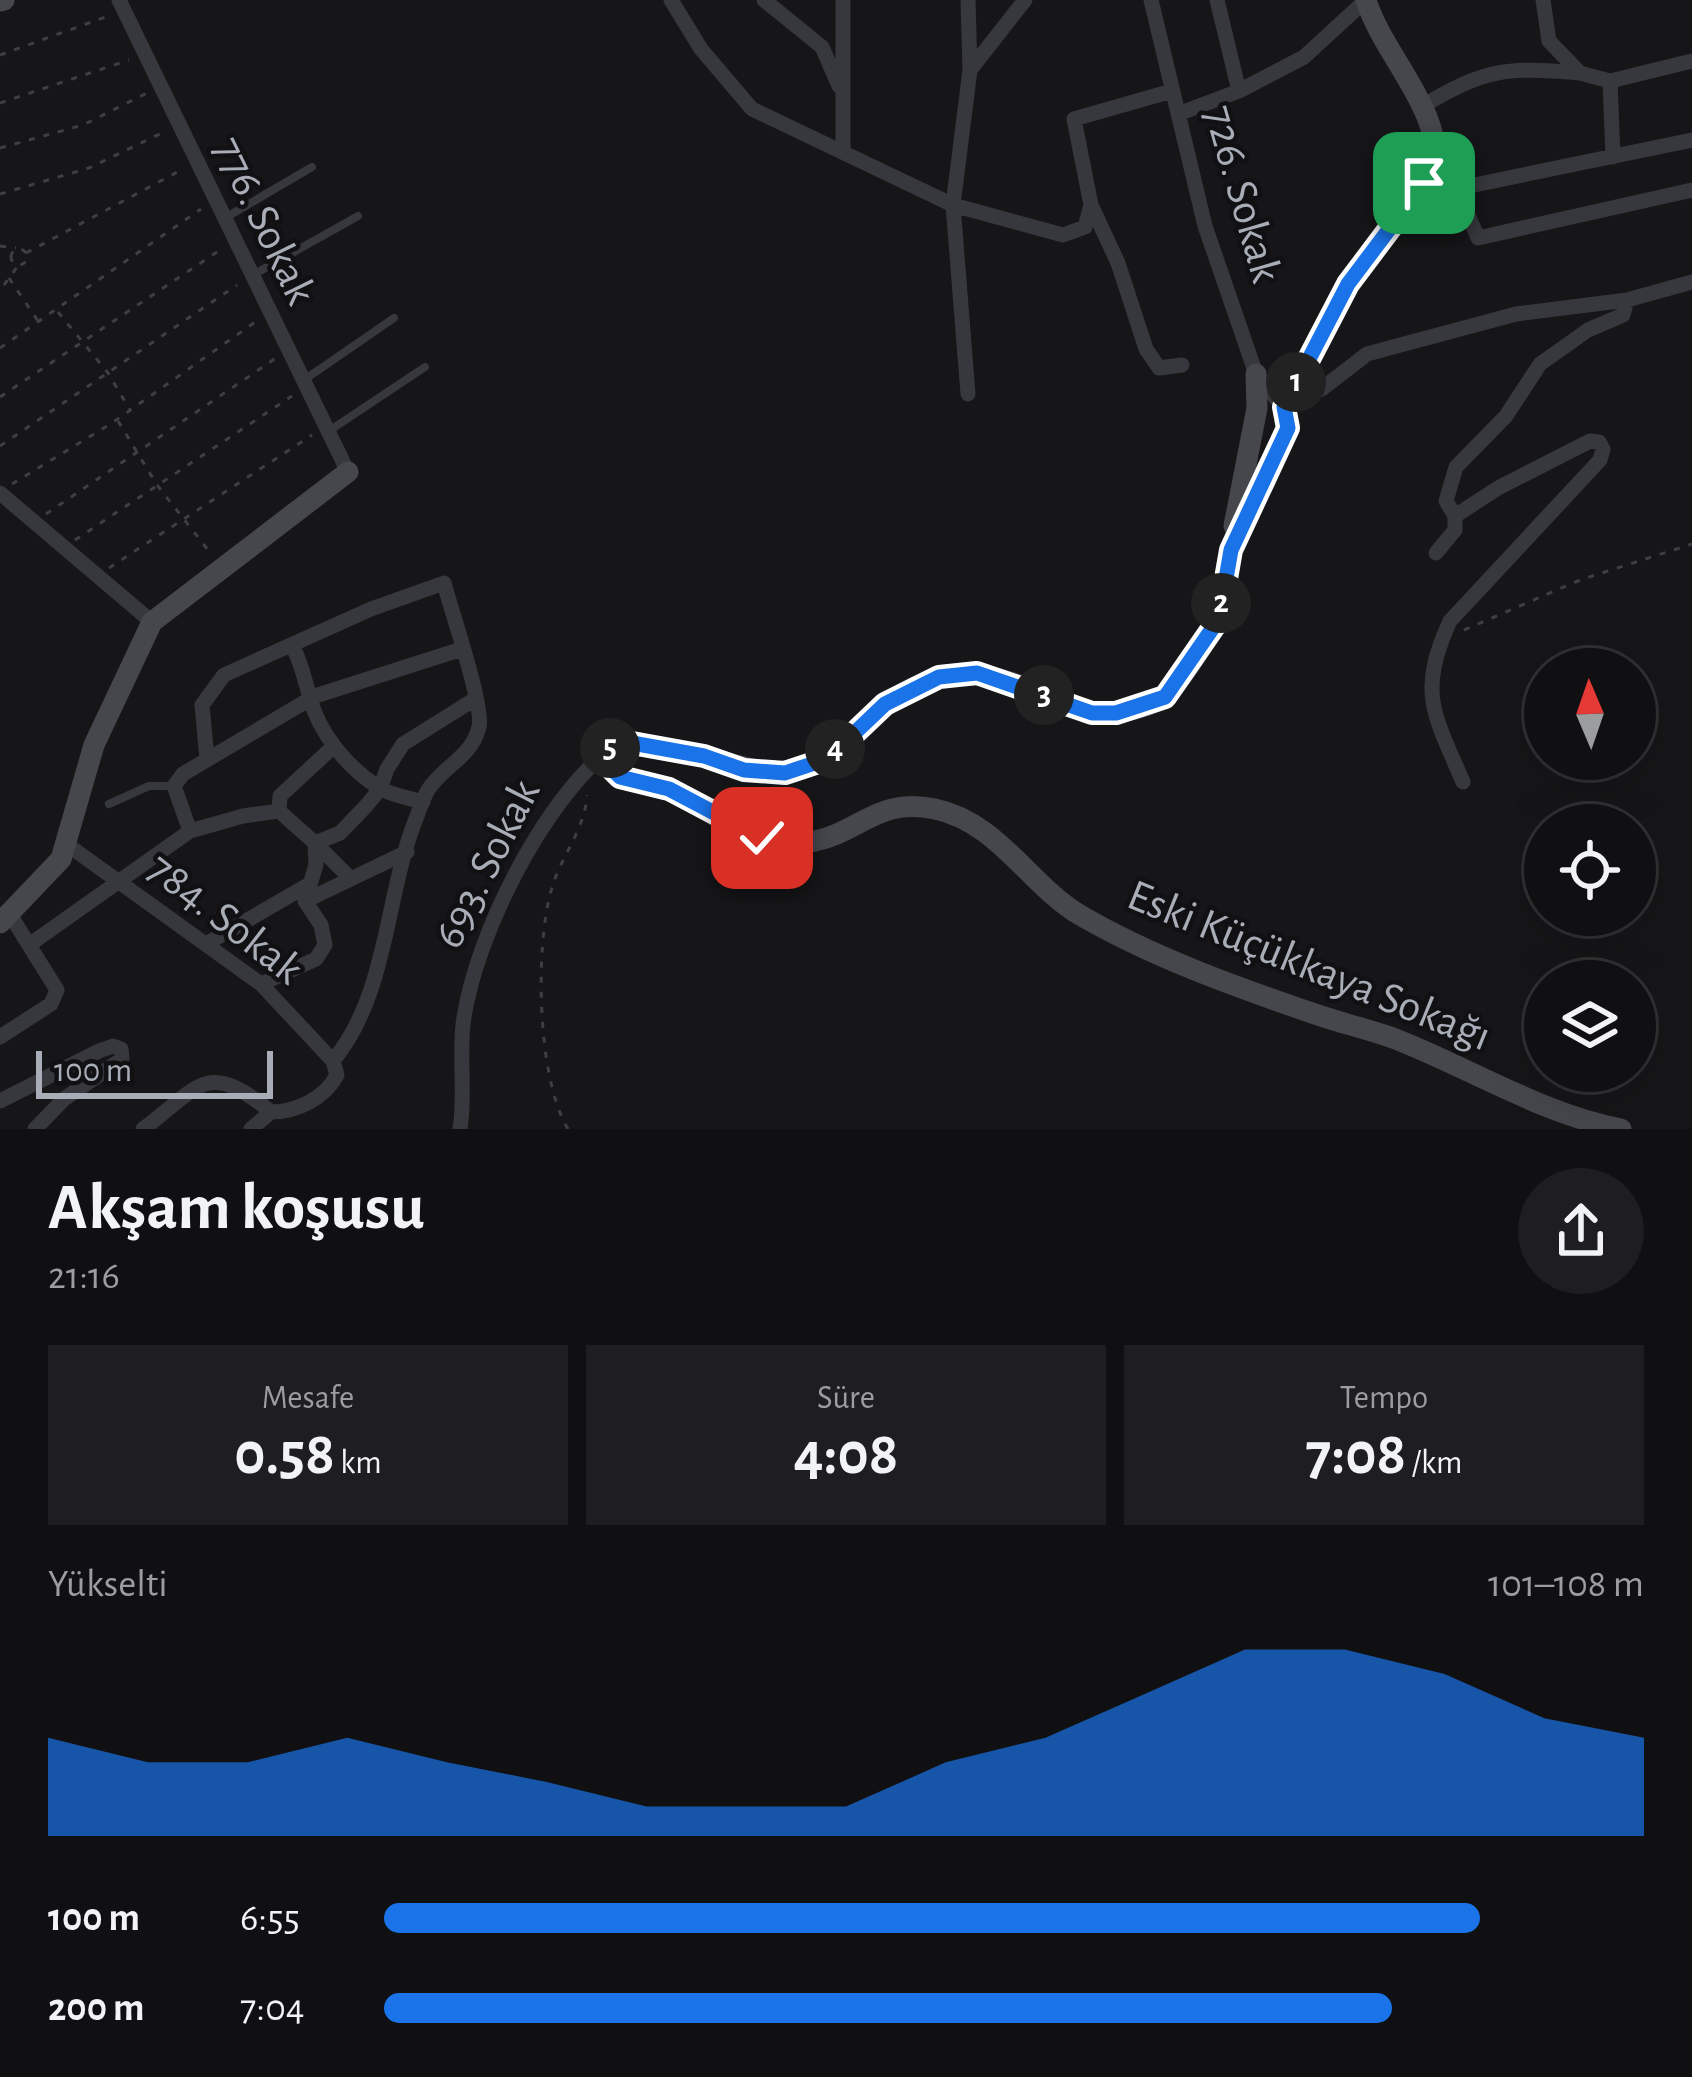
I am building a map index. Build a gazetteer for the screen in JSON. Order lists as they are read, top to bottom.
{
  "streets": {
    "street": [
      "726. Sokak",
      "776. Sokak",
      "693. Sokak",
      "784. Sokak",
      "Eski Küçükkaya Sokağı"
    ]
  },
  "crossings": [
    ["693. Sokak", "Eski Küçükkaya Sokağı"]
  ],
  "scale_bar": "100 m",
  "north": "top",
  "page": {
    "pins": [
      "1",
      "2",
      "3",
      "5",
      "4"
    ],
    "scale": "100 m",
    "heading": ["Akşam koşusu", "21:16"],
    "stats": [
      ["Mesafe", "0.58 km"],
      ["Süre", "4:08"],
      ["Tempo", "7:08 /km"]
    ],
    "chart": ["Yükselti", "101–108 m"],
    "list": [
      {
        "name": "100 m",
        "note": "6:55"
      },
      {
        "name": "200 m",
        "note": "7:04"
      }
    ]
  }
}
